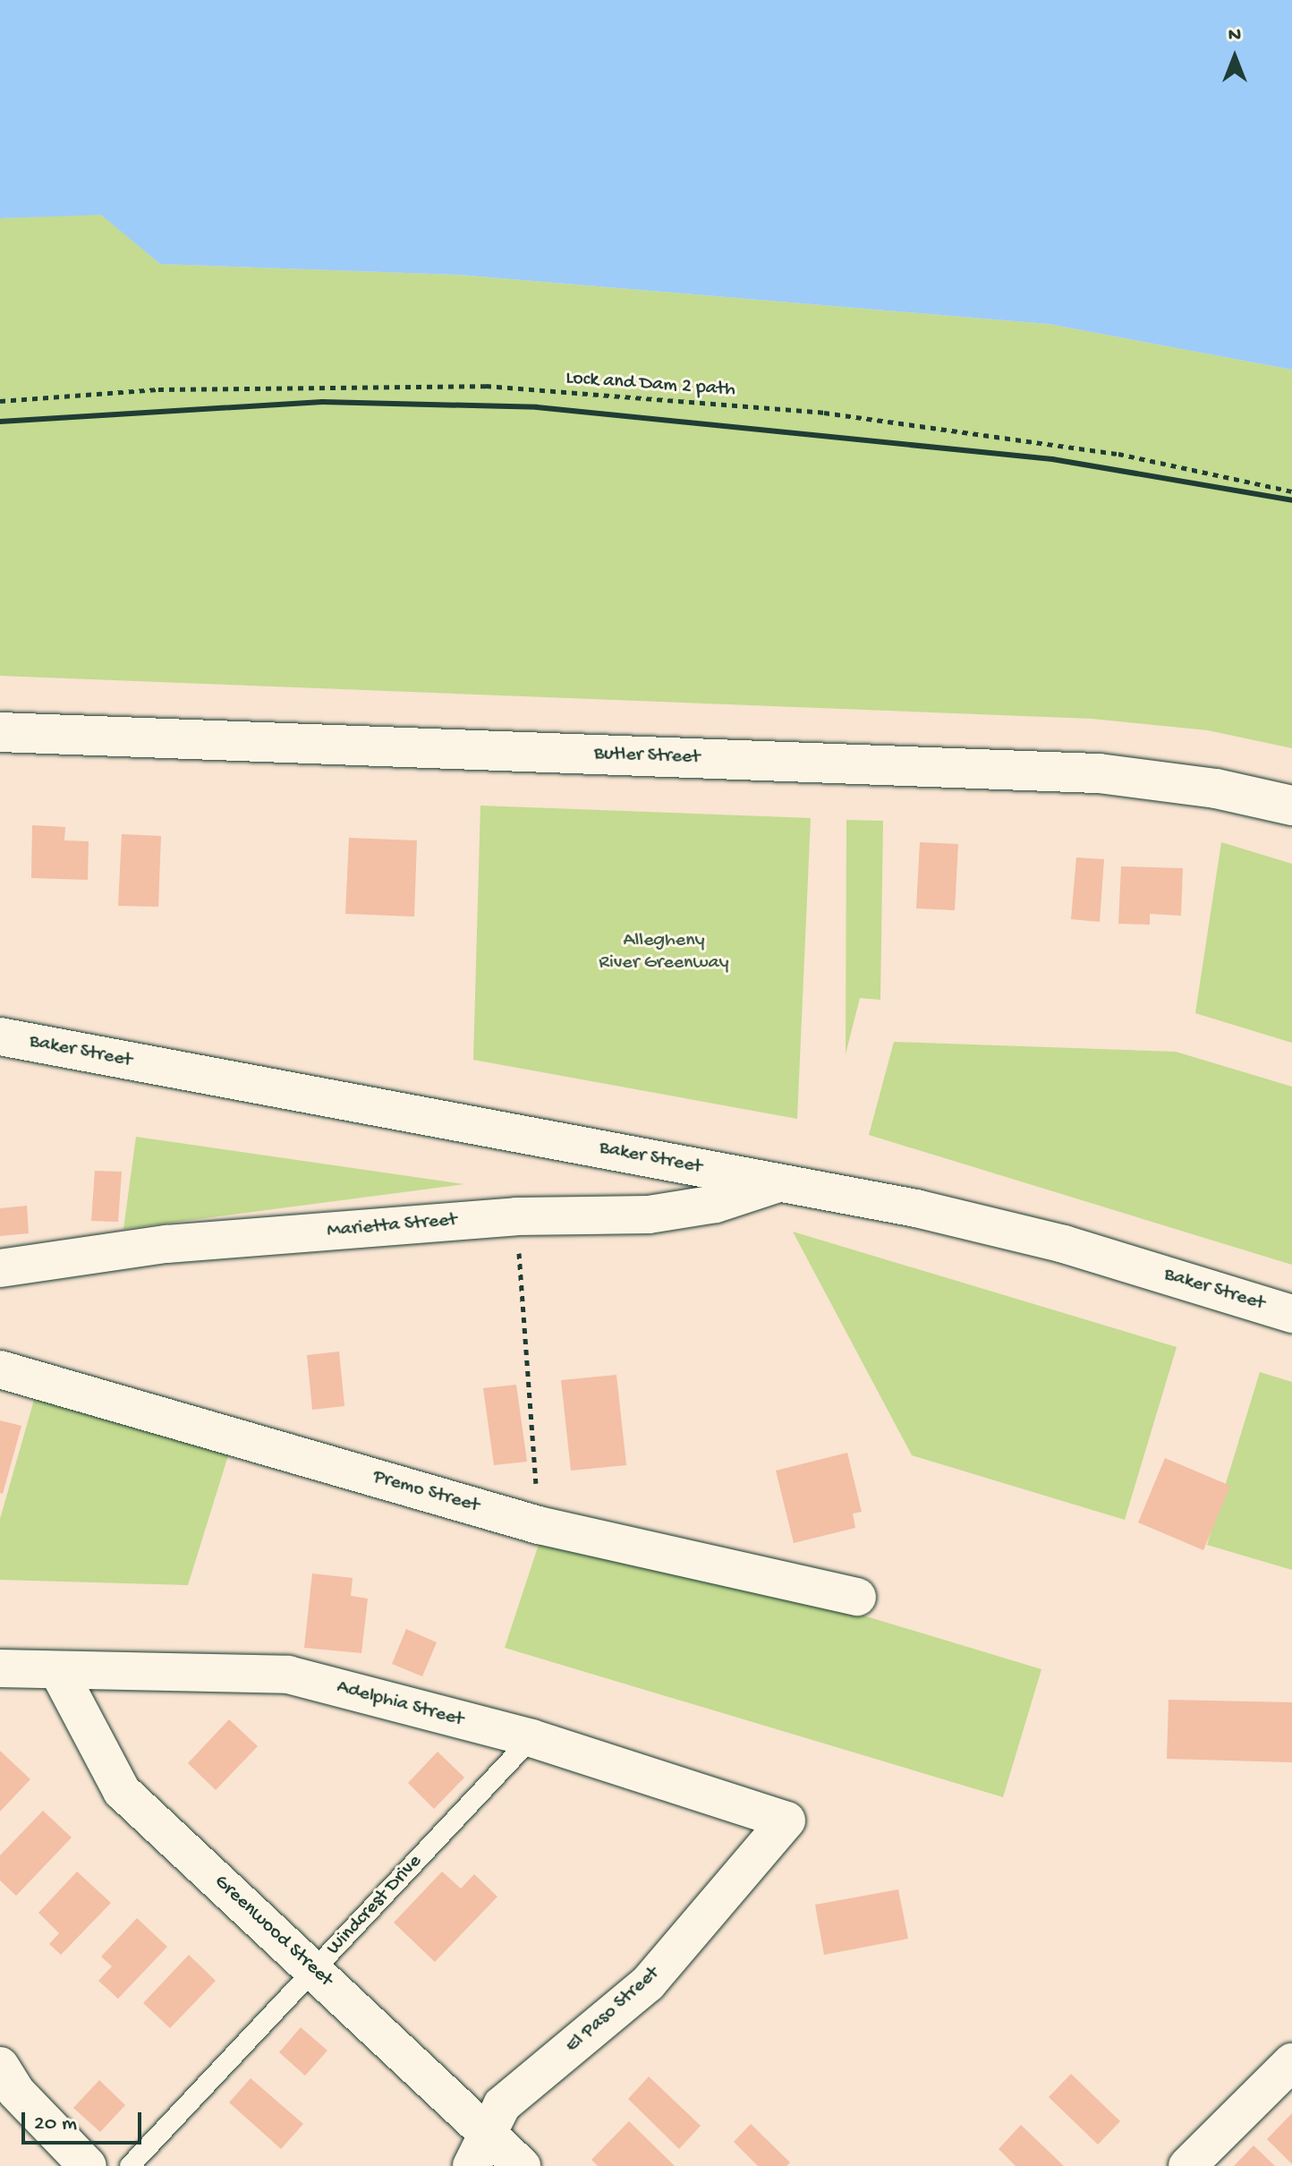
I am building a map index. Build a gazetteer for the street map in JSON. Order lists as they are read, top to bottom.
{
  "streets": {
    "highway": ["Butler Street"],
    "street": [
      "Baker Street",
      "Marietta Street",
      "Premo Street",
      "Adelphia Street",
      "Greenwood Street",
      "El Paso Street"
    ],
    "lane": ["Windcrest Drive"],
    "path": ["Lock and Dam 2 path"]
  },
  "crossings": [
    ["Baker Street", "Marietta Street"],
    ["Adelphia Street", "Windcrest Drive"],
    ["Adelphia Street", "Greenwood Street"],
    ["Adelphia Street", "El Paso Street"],
    ["Windcrest Drive", "Greenwood Street"],
    ["Greenwood Street", "El Paso Street"]
  ],
  "parks": ["Allegheny River Greenway"],
  "scale_bar": "20 m",
  "north": "top"
}
